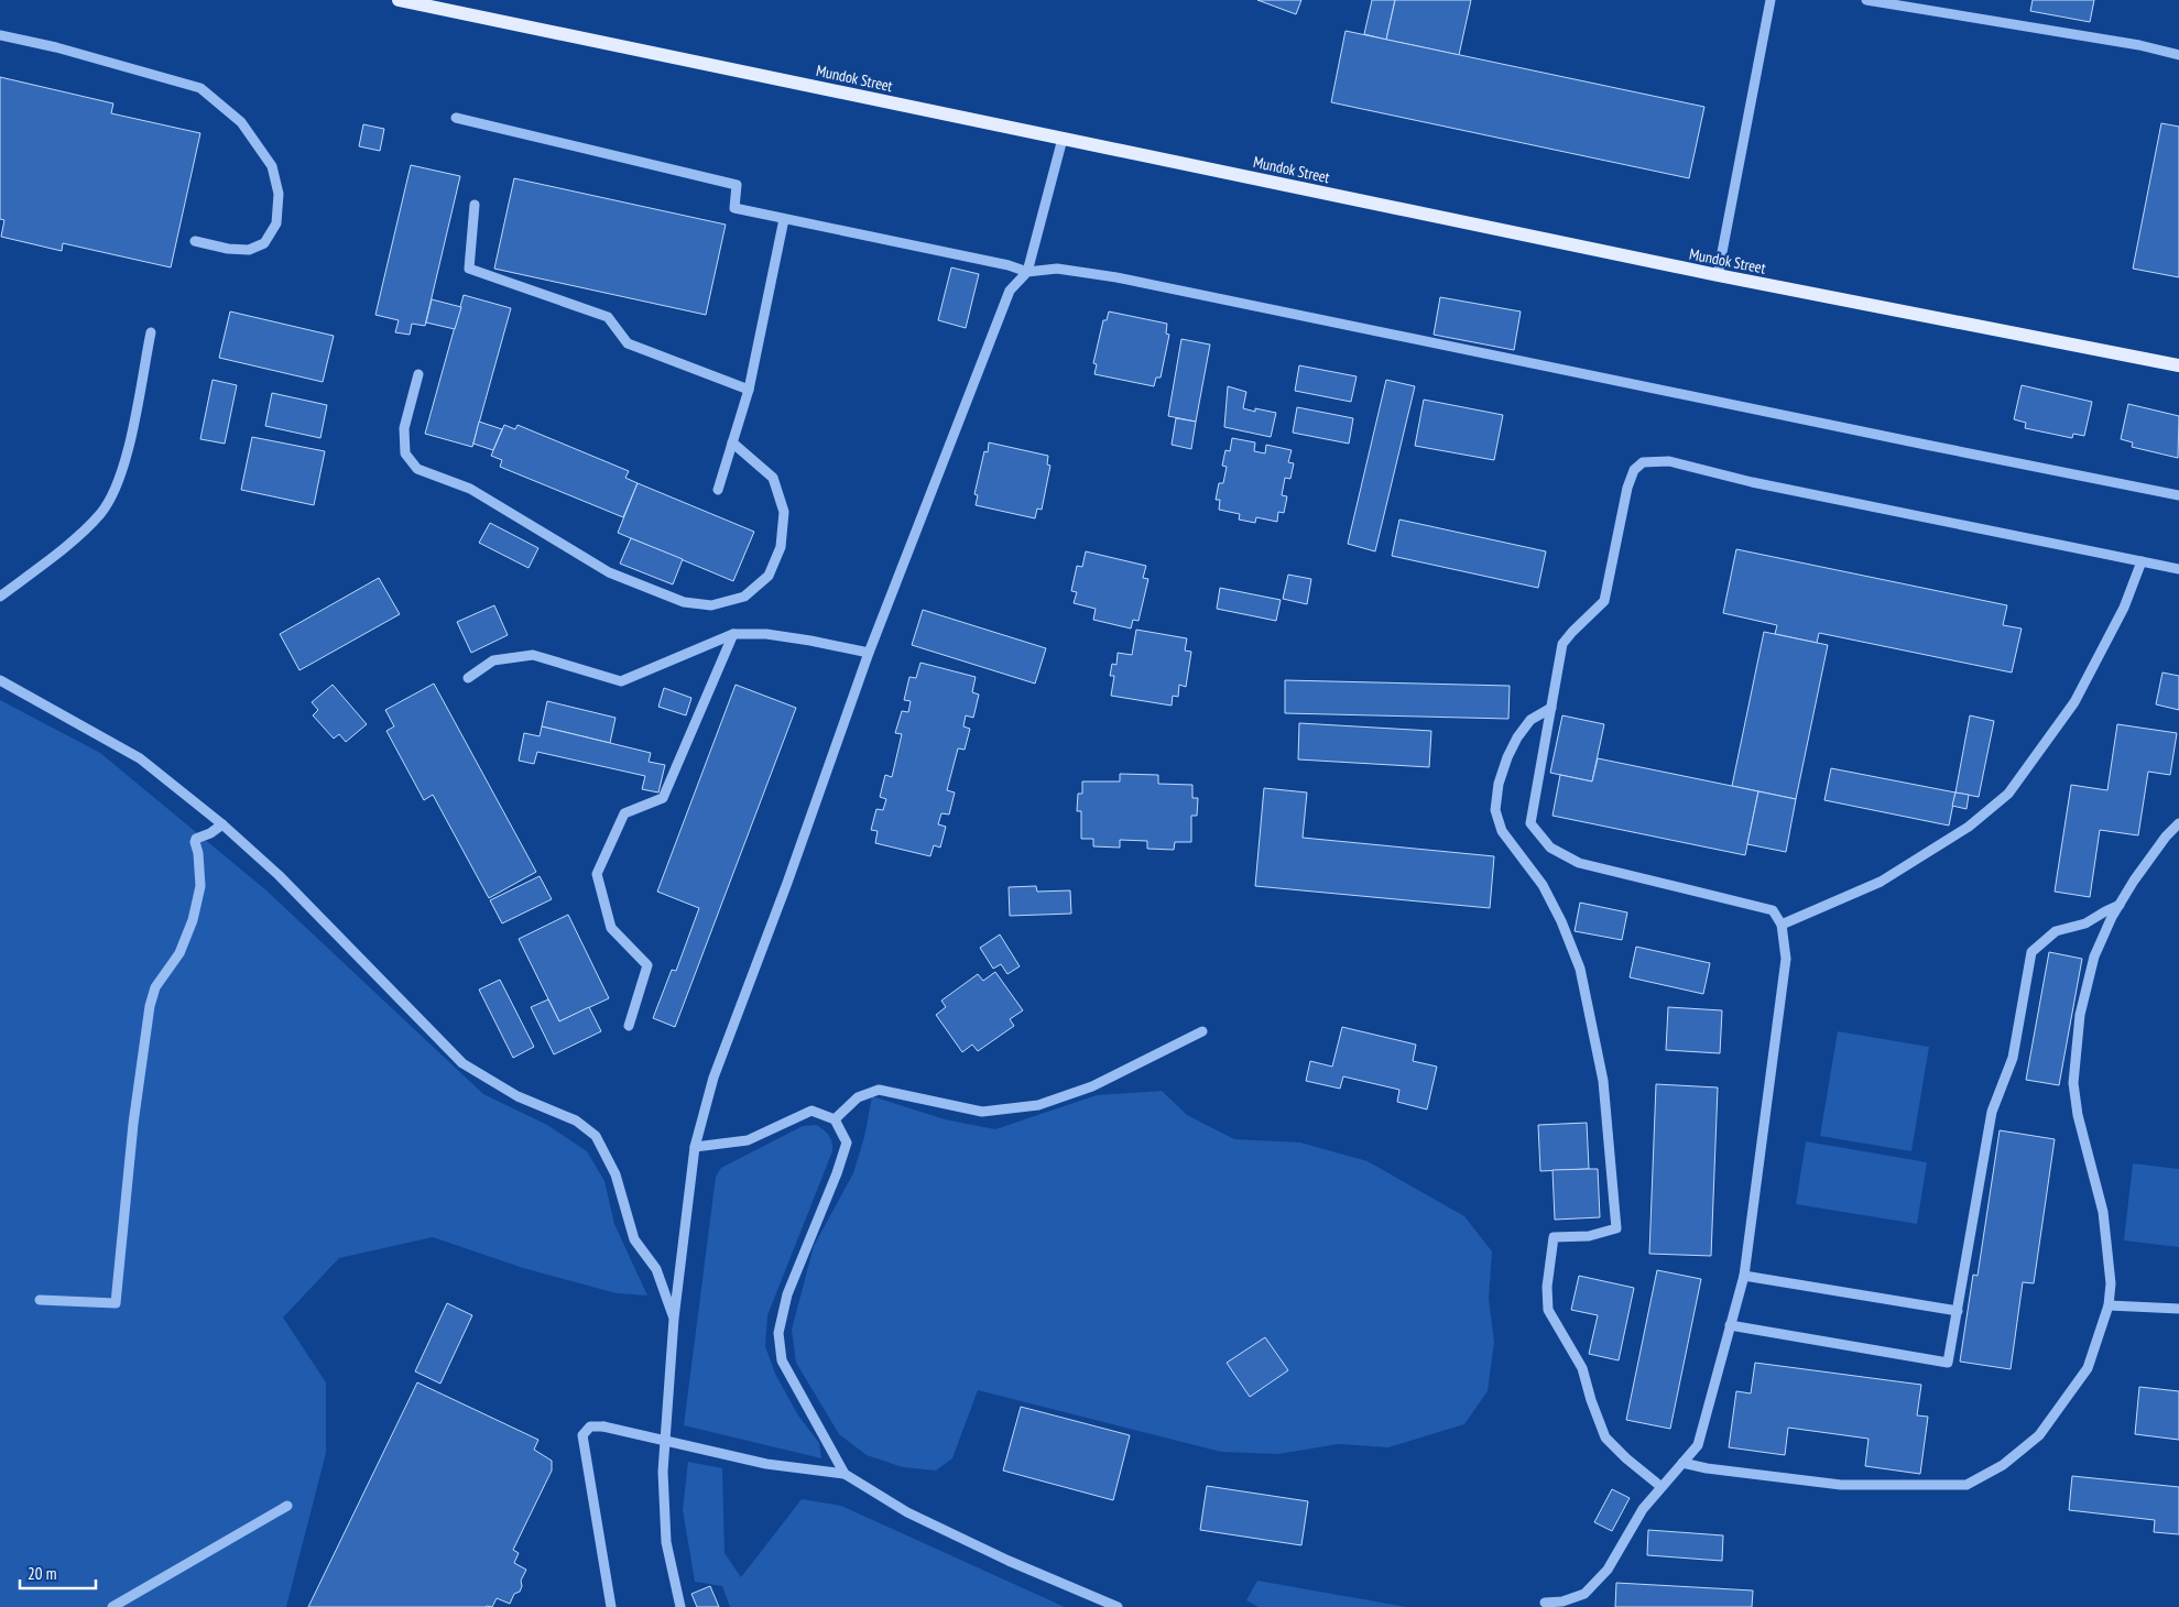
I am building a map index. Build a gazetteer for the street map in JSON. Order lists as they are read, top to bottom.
{
  "streets": {
    "main road": ["Mundok Street"]
  },
  "scale_bar": "20 m"
}
